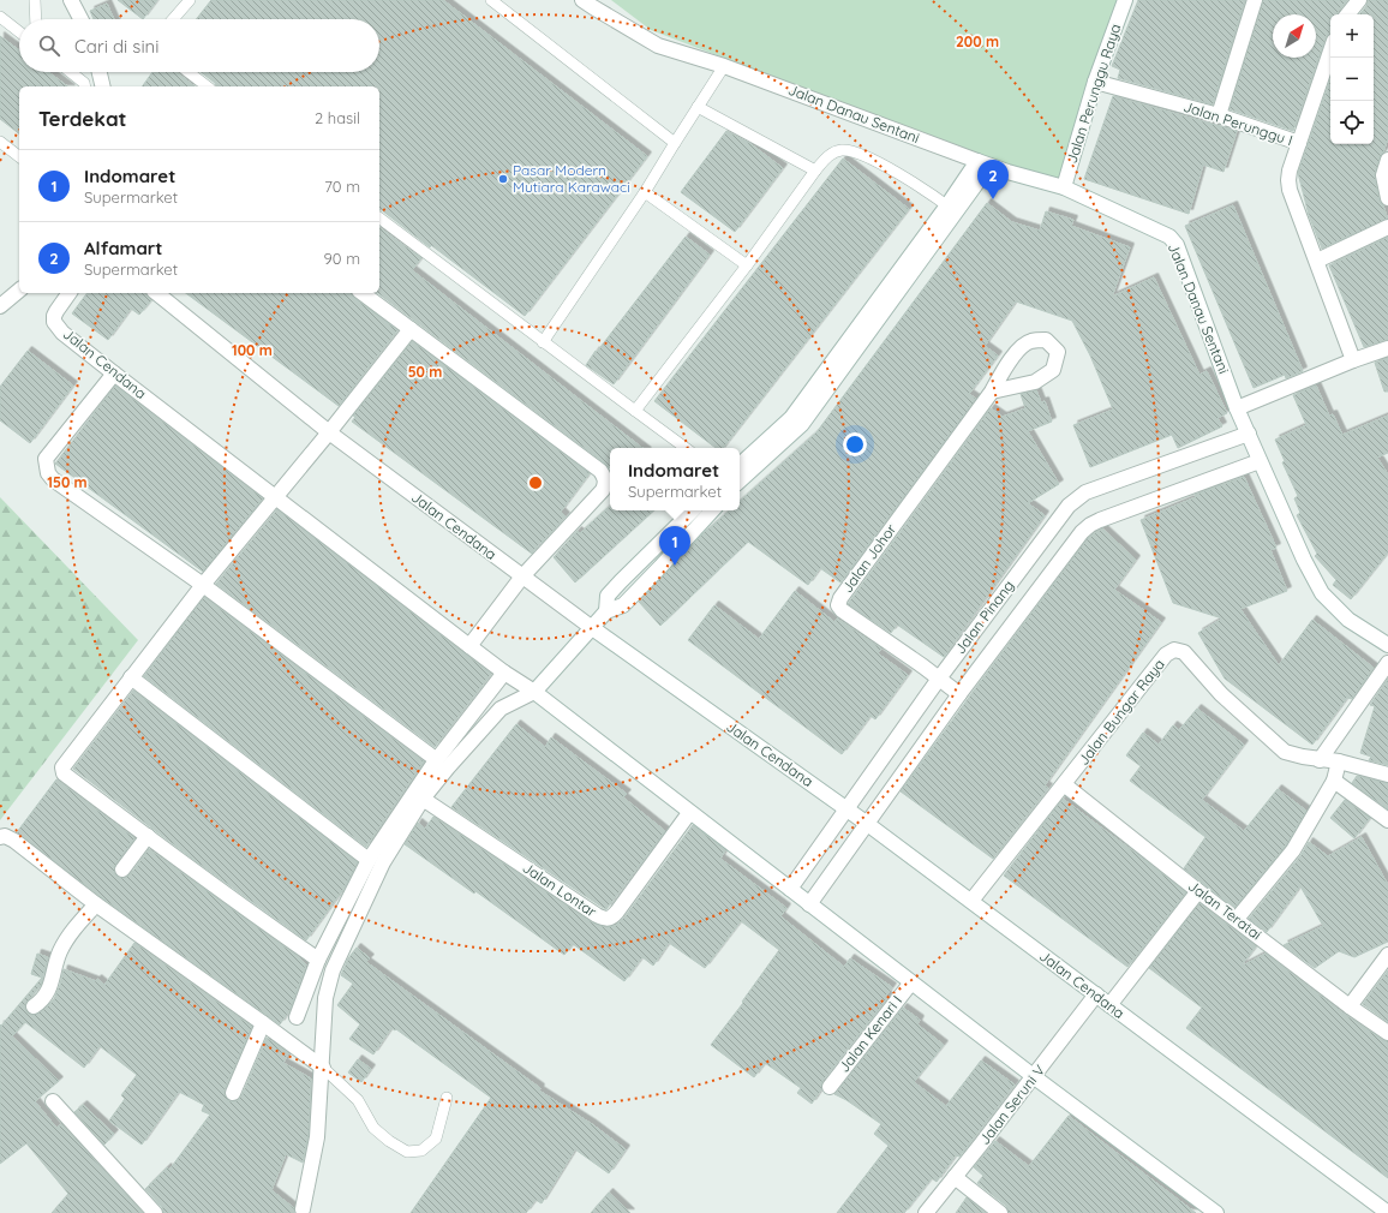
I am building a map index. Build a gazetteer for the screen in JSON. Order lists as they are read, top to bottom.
{
  "streets": {
    "street": [
      "Jalan Perunggu Raya",
      "Jalan Danau Sentani",
      "Jalan Perunggu I",
      "Jalan Cendana",
      "Jalan Johor",
      "Jalan Pinang",
      "Jalan Bungar Raya",
      "Jalan Lontar",
      "Jalan Teratai",
      "Jalan Kenari I",
      "Jalan Seruni V"
    ]
  },
  "crossings": [
    ["Jalan Perunggu Raya", "Jalan Danau Sentani"],
    ["Jalan Perunggu Raya", "Jalan Perunggu I"],
    ["Jalan Danau Sentani", "Jalan Pinang"],
    ["Jalan Cendana", "Jalan Pinang"],
    ["Jalan Cendana", "Jalan Bungar Raya"],
    ["Jalan Cendana", "Jalan Lontar"],
    ["Jalan Cendana", "Jalan Kenari I"],
    ["Jalan Cendana", "Jalan Seruni V"],
    ["Jalan Johor", "Jalan Pinang"],
    ["Jalan Bungar Raya", "Jalan Teratai"],
    ["Jalan Teratai", "Jalan Seruni V"]
  ],
  "places": ["Pasar Modern Mutiara Karawaci"],
  "north": "top right",
  "page": {
    "map_buttons": ["+", "−"],
    "search": "Cari di sini",
    "heading": ["Terdekat", "2 hasil"],
    "list": [
      {
        "mark": "1",
        "name": "Indomaret",
        "note": "Supermarket",
        "value": "70 m"
      },
      {
        "mark": "2",
        "name": "Alfamart",
        "note": "Supermarket",
        "value": "90 m"
      }
    ],
    "pins": ["2", "1"],
    "popup": ["Indomaret", "Supermarket"]
  },
  "rings": [
    "200 m",
    "100 m",
    "50 m",
    "150 m"
  ]
}
